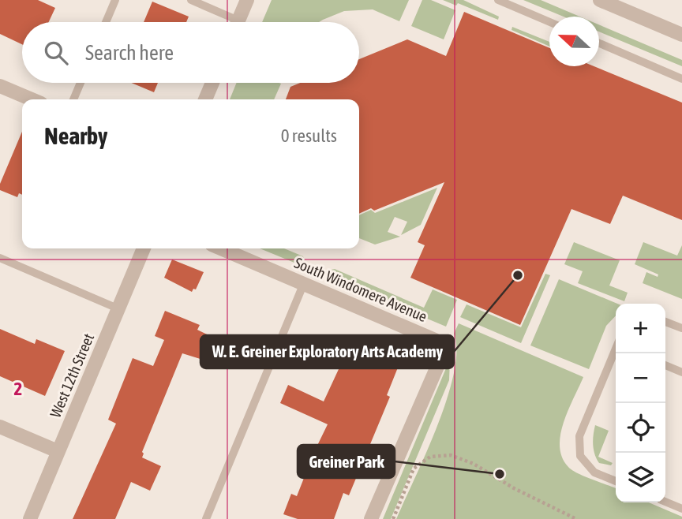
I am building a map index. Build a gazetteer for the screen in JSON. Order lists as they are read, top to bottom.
{
  "streets": {
    "street": ["South Windomere Avenue", "West 12th Street"]
  },
  "places": ["W. E. Greiner Exploratory Arts Academy", "Greiner Park"],
  "north": "left",
  "page": {
    "search": "Search here",
    "heading": ["Nearby", "0 results"],
    "map_buttons": ["+", "−"]
  },
  "grid": {
    "rows": ["2"]
  }
}
